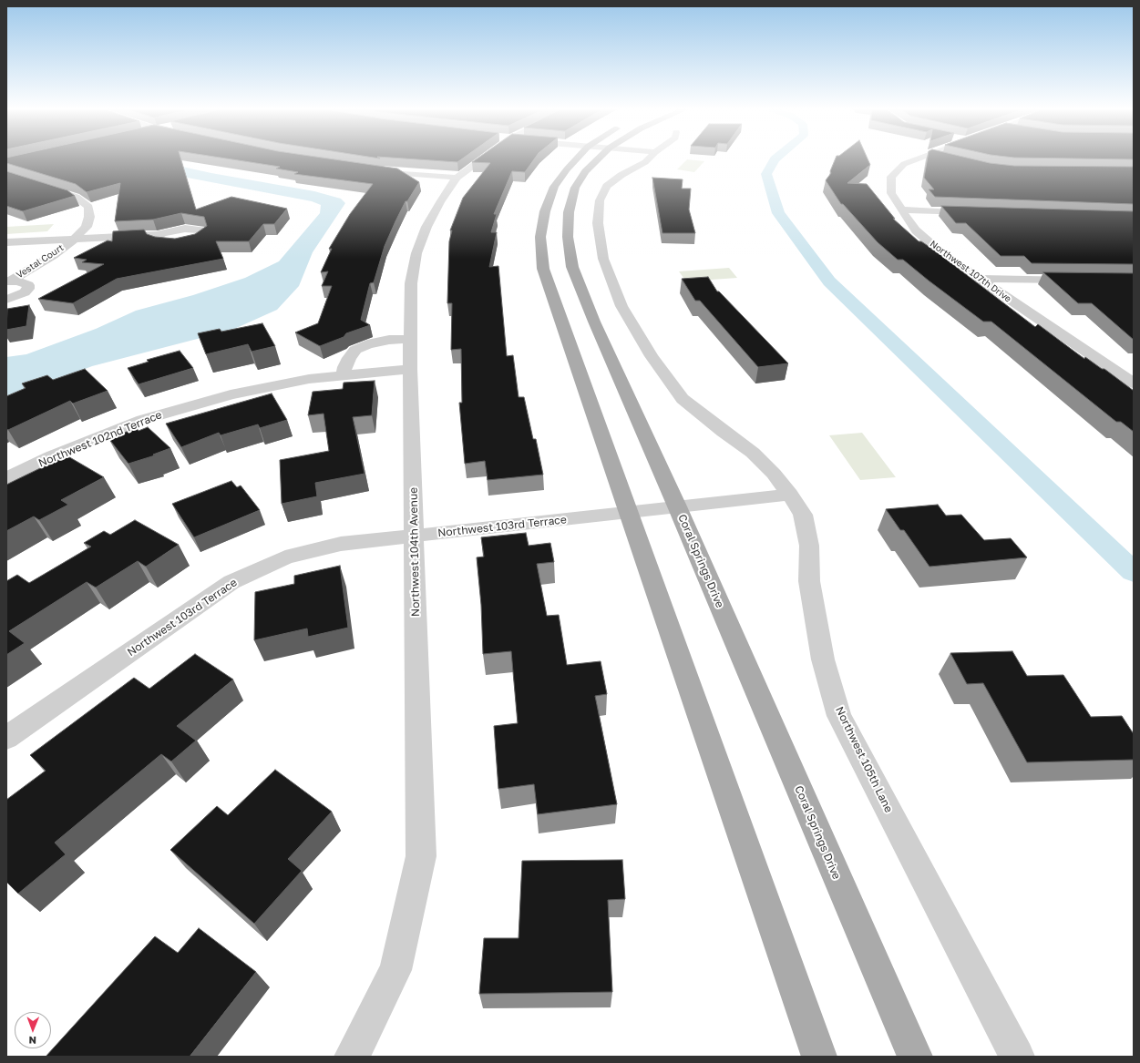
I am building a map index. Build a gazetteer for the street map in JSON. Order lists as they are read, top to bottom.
{
  "streets": {
    "main road": ["Coral Springs Drive"],
    "street": [
      "Vestal Court",
      "Northwest 107th Drive",
      "Northwest 102nd Terrace",
      "Northwest 103rd Terrace",
      "Northwest 104th Avenue",
      "Northwest 105th Lane"
    ]
  },
  "crossings": [
    ["Northwest 102nd Terrace", "Northwest 104th Avenue"],
    ["Northwest 103rd Terrace", "Northwest 104th Avenue"],
    ["Northwest 103rd Terrace", "Coral Springs Drive"],
    ["Northwest 103rd Terrace", "Northwest 105th Lane"]
  ],
  "north": "bottom"
}
